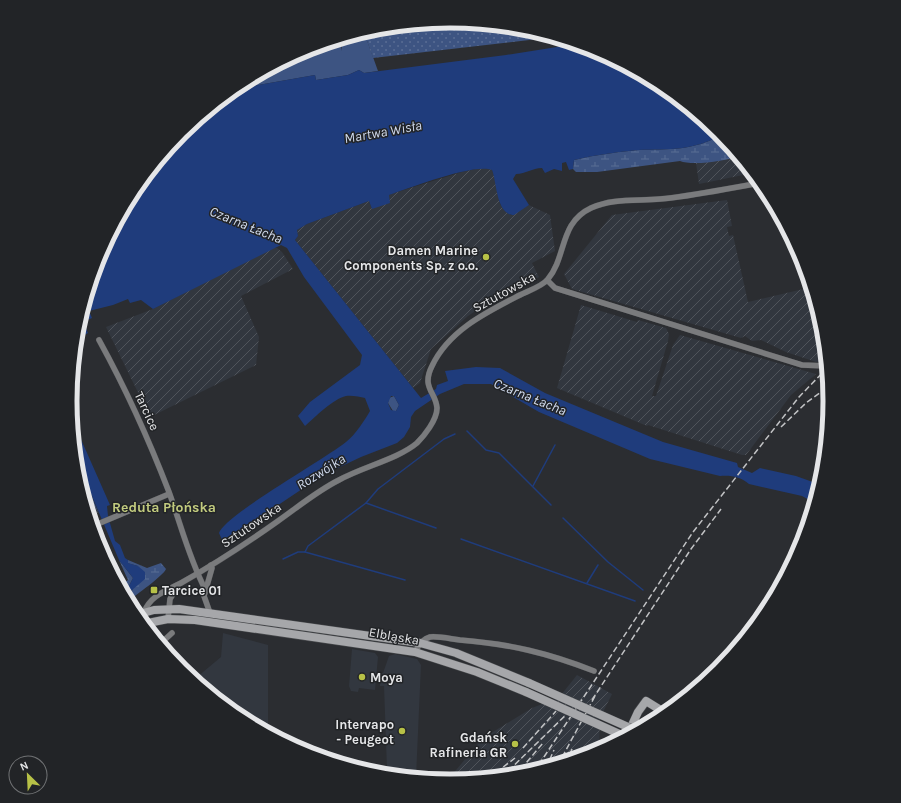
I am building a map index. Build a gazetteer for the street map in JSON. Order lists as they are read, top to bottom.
{
  "streets": {
    "main road": ["Elbląska"],
    "street": ["Sztutowska", "Tarcice"]
  },
  "crossings": [
    ["Sztutowska", "Tarcice"],
    ["Sztutowska", "Elbląska"]
  ],
  "districts": ["Reduta Płońska"],
  "water": ["Martwa Wisła", "Czarna Łacha", "Rozwójka"],
  "places": {
    "other": [
      "Damen Marine Components Sp. z o.o.",
      "Moya",
      "Intervapo - Peugeot",
      "Gdańsk Rafineria GR"
    ],
    "transit": ["Tarcice 01"]
  },
  "north": "top left"
}
